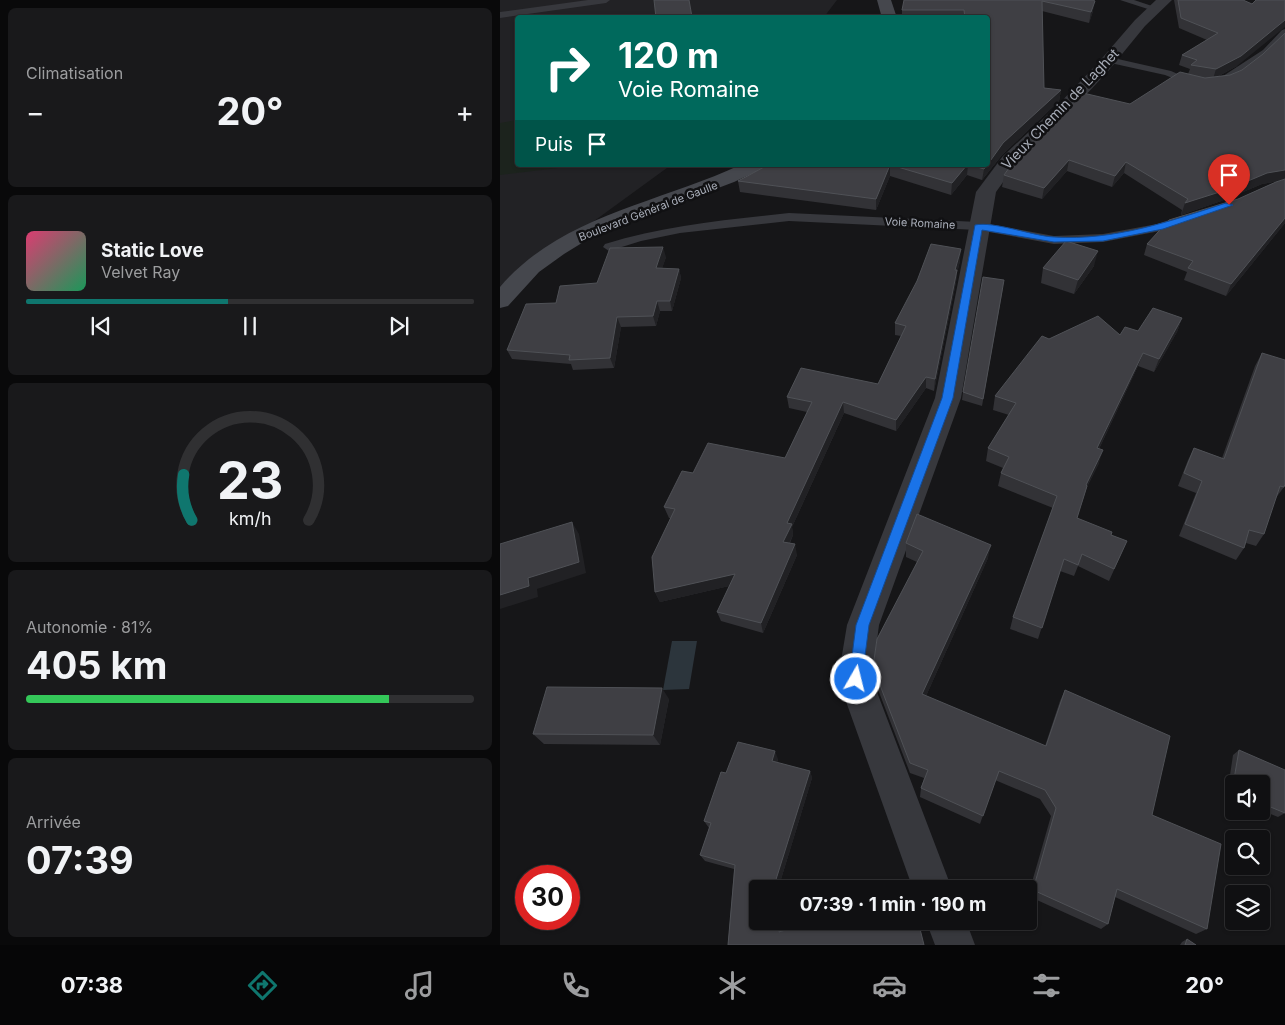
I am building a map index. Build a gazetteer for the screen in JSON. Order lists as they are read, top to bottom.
{
  "streets": {
    "street": ["Vieux Chemin de Laghet", "Boulevard Général de Gaulle"],
    "lane": ["Voie Romaine"]
  },
  "crossings": [
    ["Vieux Chemin de Laghet", "Voie Romaine"]
  ],
  "page": {
    "tile": [
      "Climatisation",
      ["Autonomie · 81%", "405 km"],
      ["Arrivée", "07:39"]
    ],
    "turn": ["120 m", "Voie Romaine"],
    "heat": ["−", "20°", "+"],
    "then": "Puis",
    "song": ["Static Love", "Velvet Ray"],
    "limit": "30",
    "trip": "07:39 · 1 min · 190 m",
    "tabs": ["07:38", "20°"],
    "gauge": ["23", "km/h"]
  }
}
